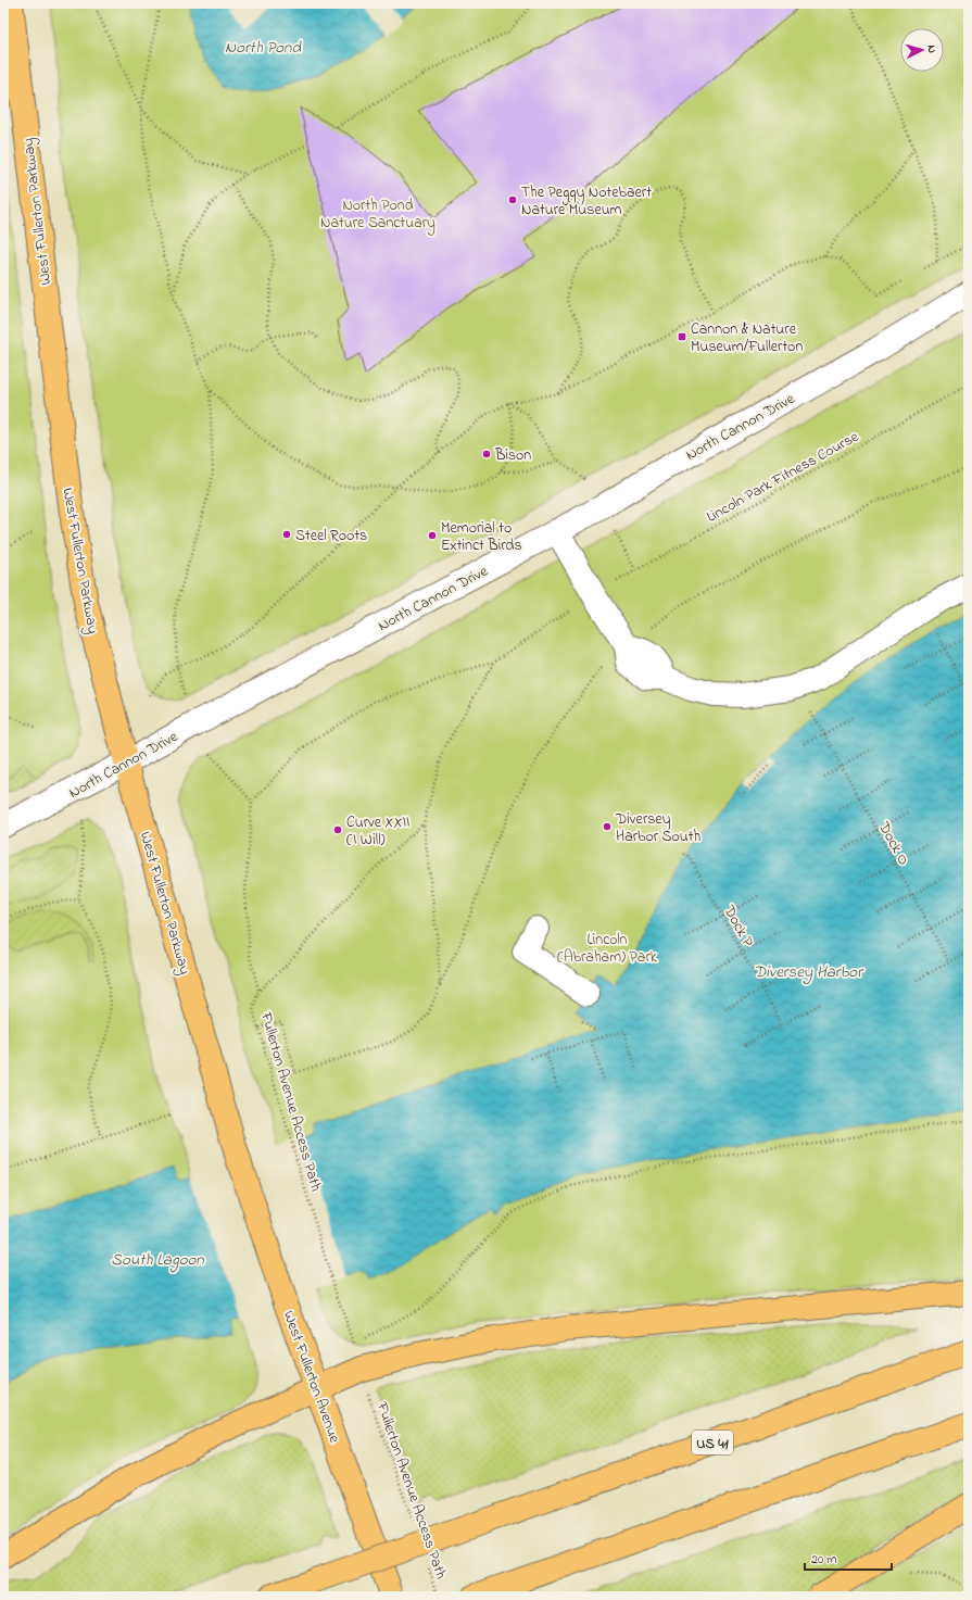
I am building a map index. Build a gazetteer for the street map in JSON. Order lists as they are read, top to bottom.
{
  "streets": {
    "main road": ["West Fullerton Parkway", "West Fullerton Avenue", "US 41"],
    "street": ["North Cannon Drive"],
    "path": [
      "Lincoln Park Fitness Course",
      "Dock O",
      "Dock P",
      "Fullerton Avenue Access Path"
    ]
  },
  "crossings": [
    ["West Fullerton Parkway", "North Cannon Drive"],
    ["West Fullerton Parkway", "West Fullerton Avenue"]
  ],
  "water": ["North Pond", "Diversey Harbor", "South Lagoon"],
  "parks": ["North Pond Nature Sanctuary", "Lincoln (Abraham) Park"],
  "places": {
    "other": [
      "The Peggy Notebaert Nature Museum",
      "Bison",
      "Steel Roots",
      "Memorial to Extinct Birds",
      "Diversey Harbor South",
      "Curve XXII (I Will)"
    ],
    "transit": ["Cannon & Nature Museum/Fullerton"]
  },
  "scale_bar": "20 m",
  "north": "right"
}
